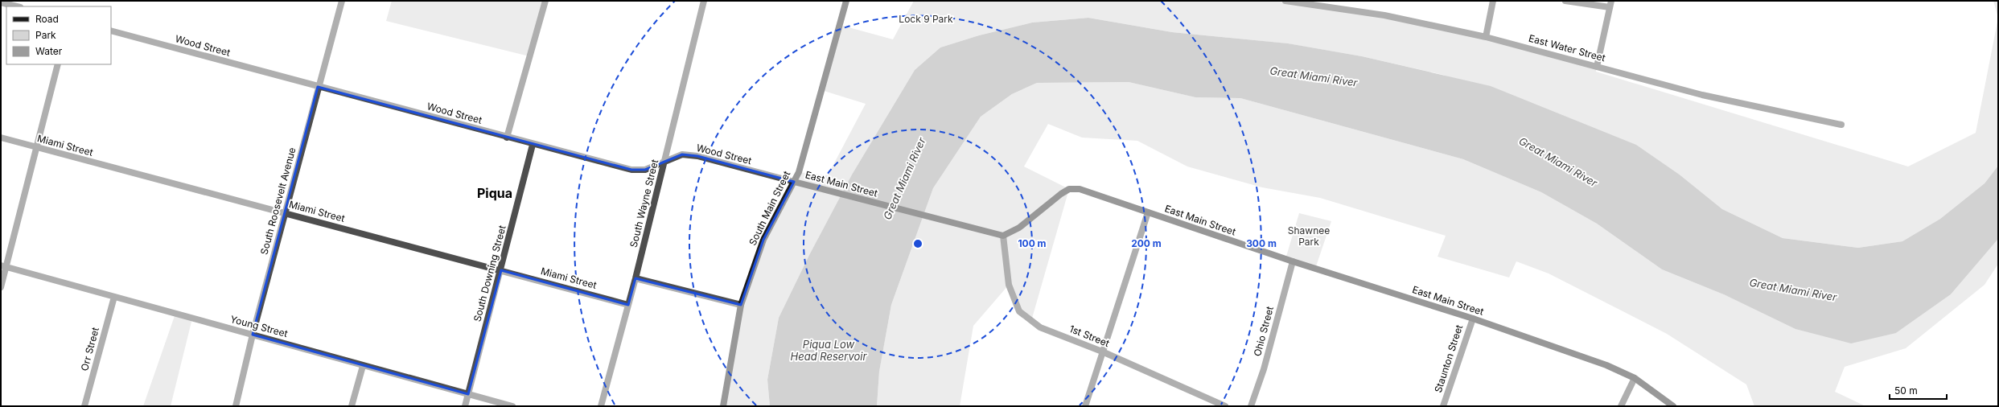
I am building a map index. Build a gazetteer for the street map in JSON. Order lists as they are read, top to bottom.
{
  "streets": {
    "street": [
      "Wood Street",
      "East Water Street",
      "Miami Street",
      "East Main Street",
      "South Roosevelt Avenue",
      "South Wayne Street",
      "South Main Street",
      "South Downing Street",
      "Young Street",
      "Ohio Street",
      "1st Street",
      "Orr Street",
      "Staunton Street"
    ]
  },
  "crossings": [
    ["Wood Street", "East Main Street"],
    ["Wood Street", "South Roosevelt Avenue"],
    ["Wood Street", "South Wayne Street"],
    ["Wood Street", "South Main Street"],
    ["Wood Street", "South Downing Street"],
    ["Miami Street", "South Roosevelt Avenue"],
    ["Miami Street", "South Wayne Street"],
    ["Miami Street", "South Downing Street"],
    ["East Main Street", "South Main Street"],
    ["East Main Street", "Ohio Street"],
    ["East Main Street", "1st Street"],
    ["East Main Street", "Staunton Street"],
    ["South Roosevelt Avenue", "Young Street"],
    ["South Downing Street", "Young Street"],
    ["Young Street", "Orr Street"]
  ],
  "districts": ["Piqua"],
  "water": ["Great Miami River", "Piqua Low Head Reservoir"],
  "parks": ["Lock 9 Park", "Shawnee Park"],
  "legend": ["Road", "Park", "Water"],
  "scale_bar": "50 m",
  "rings": ["100 m", "200 m", "300 m"]
}
